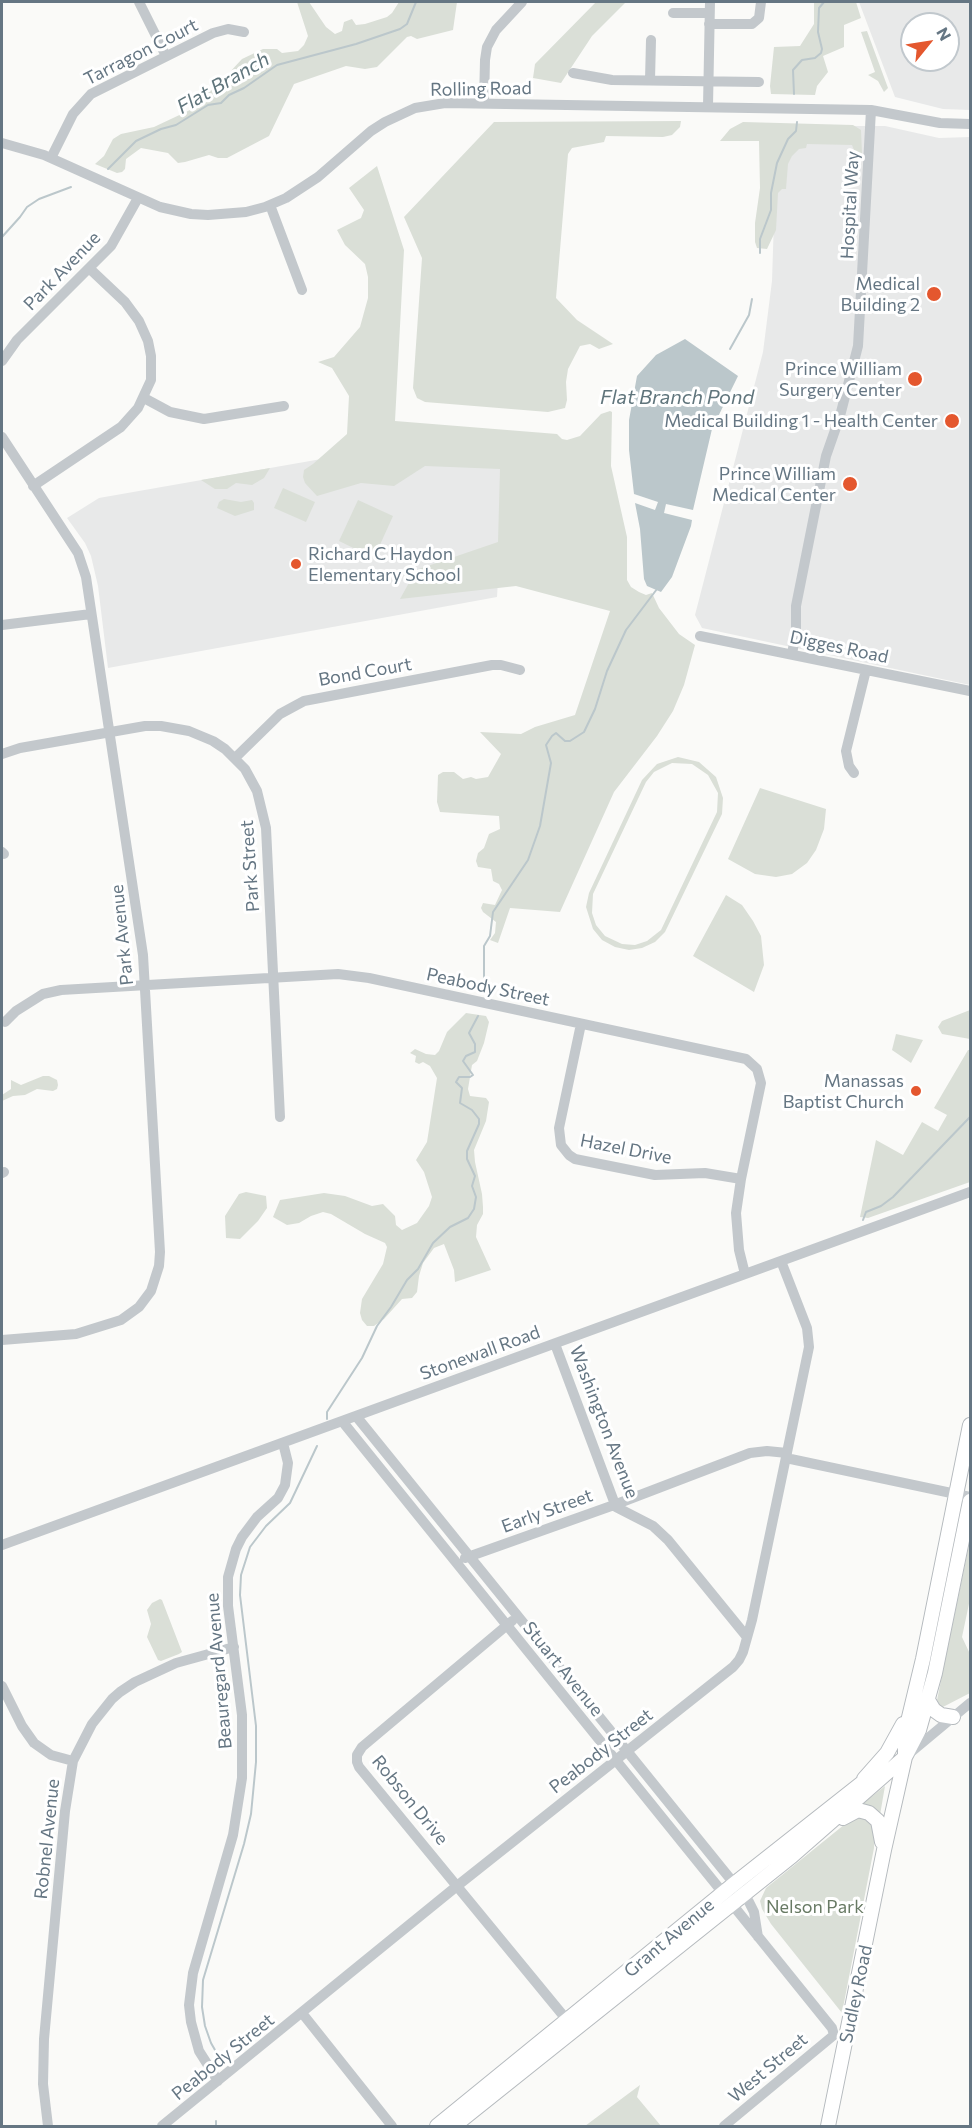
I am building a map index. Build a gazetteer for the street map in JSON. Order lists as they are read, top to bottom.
{
  "streets": {
    "main road": ["Grant Avenue", "Sudley Road"],
    "street": [
      "Tarragon Court",
      "Rolling Road",
      "Hospital Way",
      "Park Avenue",
      "Digges Road",
      "Bond Court",
      "Park Street",
      "Peabody Street",
      "Hazel Drive",
      "Stonewall Road",
      "Washington Avenue",
      "Early Street",
      "Stuart Avenue",
      "Beauregard Avenue",
      "Robson Drive",
      "Robnel Avenue",
      "West Street"
    ]
  },
  "crossings": [
    ["Tarragon Court", "Rolling Road"],
    ["Rolling Road", "Hospital Way"],
    ["Rolling Road", "Park Avenue"],
    ["Hospital Way", "Digges Road"],
    ["Park Avenue", "Park Street"],
    ["Park Avenue", "Peabody Street"],
    ["Bond Court", "Park Street"],
    ["Park Street", "Peabody Street"],
    ["Peabody Street", "Hazel Drive"],
    ["Peabody Street", "Stonewall Road"],
    ["Peabody Street", "Washington Avenue"],
    ["Peabody Street", "Early Street"],
    ["Peabody Street", "Stuart Avenue"],
    ["Peabody Street", "Beauregard Avenue"],
    ["Peabody Street", "Robson Drive"],
    ["Stonewall Road", "Washington Avenue"],
    ["Stonewall Road", "Stuart Avenue"],
    ["Stonewall Road", "Beauregard Avenue"],
    ["Washington Avenue", "Early Street"],
    ["Early Street", "Stuart Avenue"],
    ["Early Street", "Sudley Road"],
    ["Stuart Avenue", "Robson Drive"],
    ["Stuart Avenue", "Grant Avenue"],
    ["Stuart Avenue", "West Street"],
    ["Beauregard Avenue", "Robnel Avenue"],
    ["Robson Drive", "Grant Avenue"],
    ["Grant Avenue", "Sudley Road"]
  ],
  "water": ["Flat Branch", "Flat Branch Pond"],
  "parks": ["Nelson Park"],
  "places": [
    "Medical Building 2",
    "Prince William Surgery Center",
    "Medical Building 1 - Health Center",
    "Prince William Medical Center",
    "Richard C Haydon Elementary School",
    "Manassas Baptist Church"
  ],
  "north": "top right"
}
